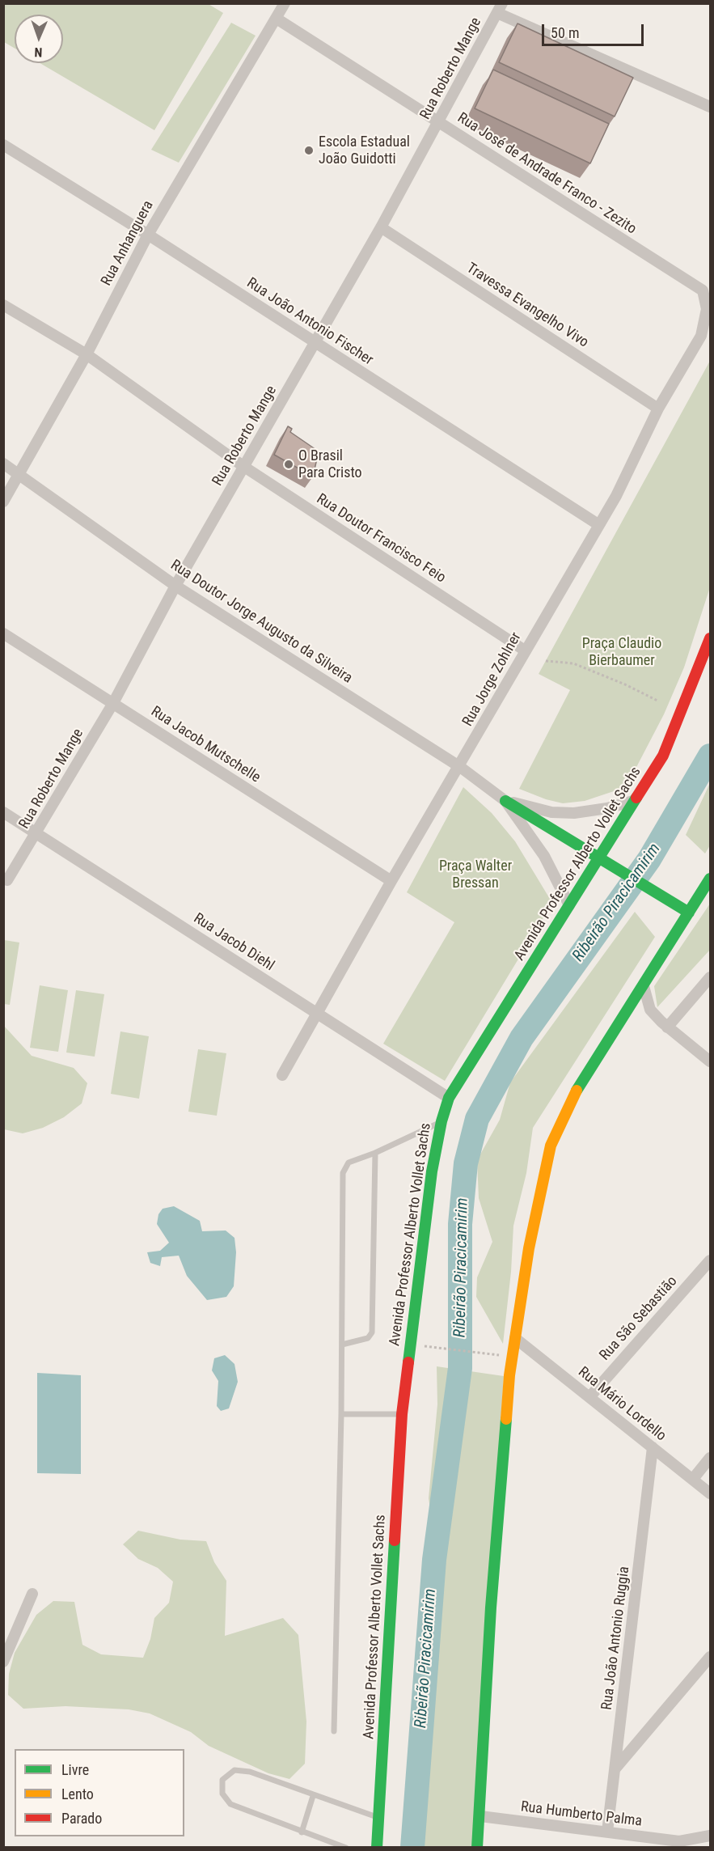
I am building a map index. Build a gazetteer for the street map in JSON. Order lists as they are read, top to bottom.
{
  "streets": {
    "main road": ["Avenida Professor Alberto Vollet Sachs"],
    "street": [
      "Rua Roberto Mange",
      "Rua José de Andrade Franco - Zezito",
      "Rua Anhanguera",
      "Travessa Evangelho Vivo",
      "Rua João Antonio Fischer",
      "Rua Doutor Francisco Feio",
      "Rua Doutor Jorge Augusto da Silveira",
      "Rua Jorge Zohlner",
      "Rua Jacob Mutschelle",
      "Rua Jacob Diehl",
      "Rua São Sebastião",
      "Rua Mário Lordello",
      "Rua João Antonio Ruggia",
      "Rua Humberto Palma"
    ]
  },
  "crossings": [
    ["Rua Roberto Mange", "Rua José de Andrade Franco - Zezito"],
    ["Rua Roberto Mange", "Travessa Evangelho Vivo"],
    ["Rua Roberto Mange", "Rua João Antonio Fischer"],
    ["Rua Roberto Mange", "Rua Doutor Francisco Feio"],
    ["Rua Roberto Mange", "Rua Doutor Jorge Augusto da Silveira"],
    ["Rua Roberto Mange", "Rua Jacob Mutschelle"],
    ["Rua Roberto Mange", "Rua Jacob Diehl"],
    ["Rua José de Andrade Franco - Zezito", "Rua Anhanguera"],
    ["Rua José de Andrade Franco - Zezito", "Rua Jorge Zohlner"],
    ["Rua Anhanguera", "Rua João Antonio Fischer"],
    ["Rua Anhanguera", "Rua Doutor Francisco Feio"],
    ["Rua Anhanguera", "Rua Doutor Jorge Augusto da Silveira"],
    ["Travessa Evangelho Vivo", "Rua Jorge Zohlner"],
    ["Rua João Antonio Fischer", "Rua Jorge Zohlner"],
    ["Rua Doutor Francisco Feio", "Rua Jorge Zohlner"],
    ["Rua Doutor Jorge Augusto da Silveira", "Rua Jorge Zohlner"],
    ["Rua Doutor Jorge Augusto da Silveira", "Avenida Professor Alberto Vollet Sachs"],
    ["Rua Jorge Zohlner", "Rua Jacob Mutschelle"],
    ["Rua Jorge Zohlner", "Rua Jacob Diehl"],
    ["Avenida Professor Alberto Vollet Sachs", "Rua Jacob Diehl"],
    ["Rua São Sebastião", "Rua Mário Lordello"],
    ["Rua Mário Lordello", "Rua João Antonio Ruggia"],
    ["Rua João Antonio Ruggia", "Rua Humberto Palma"]
  ],
  "water": ["Ribeirão Piracicamirim"],
  "parks": ["Praça Claudio Bierbaumer", "Praça Walter Bressan"],
  "places": ["Escola Estadual João Guidotti", "O Brasil Para Cristo"],
  "legend": ["Livre", "Lento", "Parado"],
  "scale_bar": "50 m",
  "north": "bottom"
}
